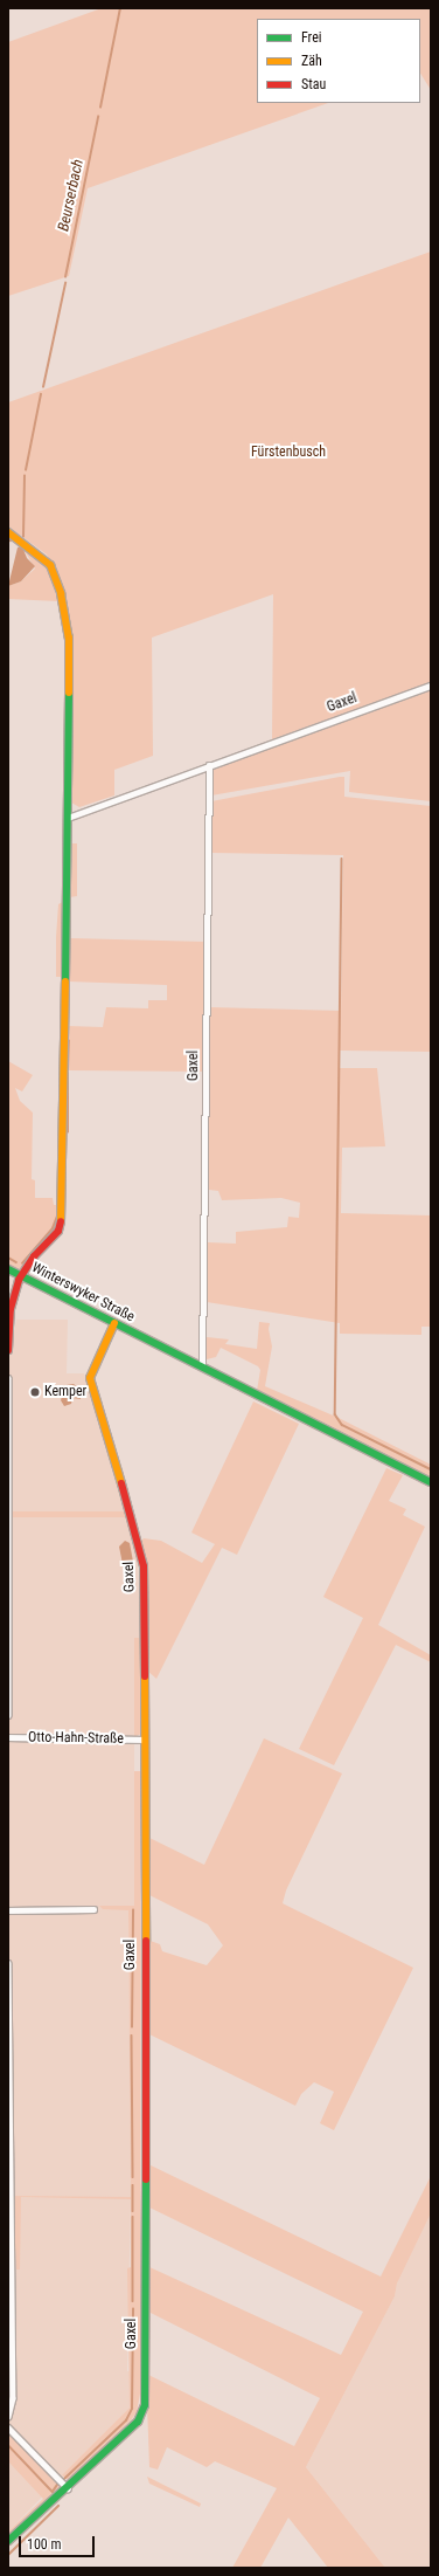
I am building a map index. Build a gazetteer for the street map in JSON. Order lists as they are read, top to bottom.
{
  "streets": {
    "street": ["Gaxel", "Winterswyker Straße", "Otto-Hahn-Straße"]
  },
  "crossings": [
    ["Gaxel", "Winterswyker Straße"],
    ["Gaxel", "Otto-Hahn-Straße"]
  ],
  "water": ["Beurserbach"],
  "parks": ["Fürstenbusch"],
  "places": ["Kemper"],
  "legend": ["Frei", "Zäh", "Stau"],
  "scale_bar": "100 m"
}
